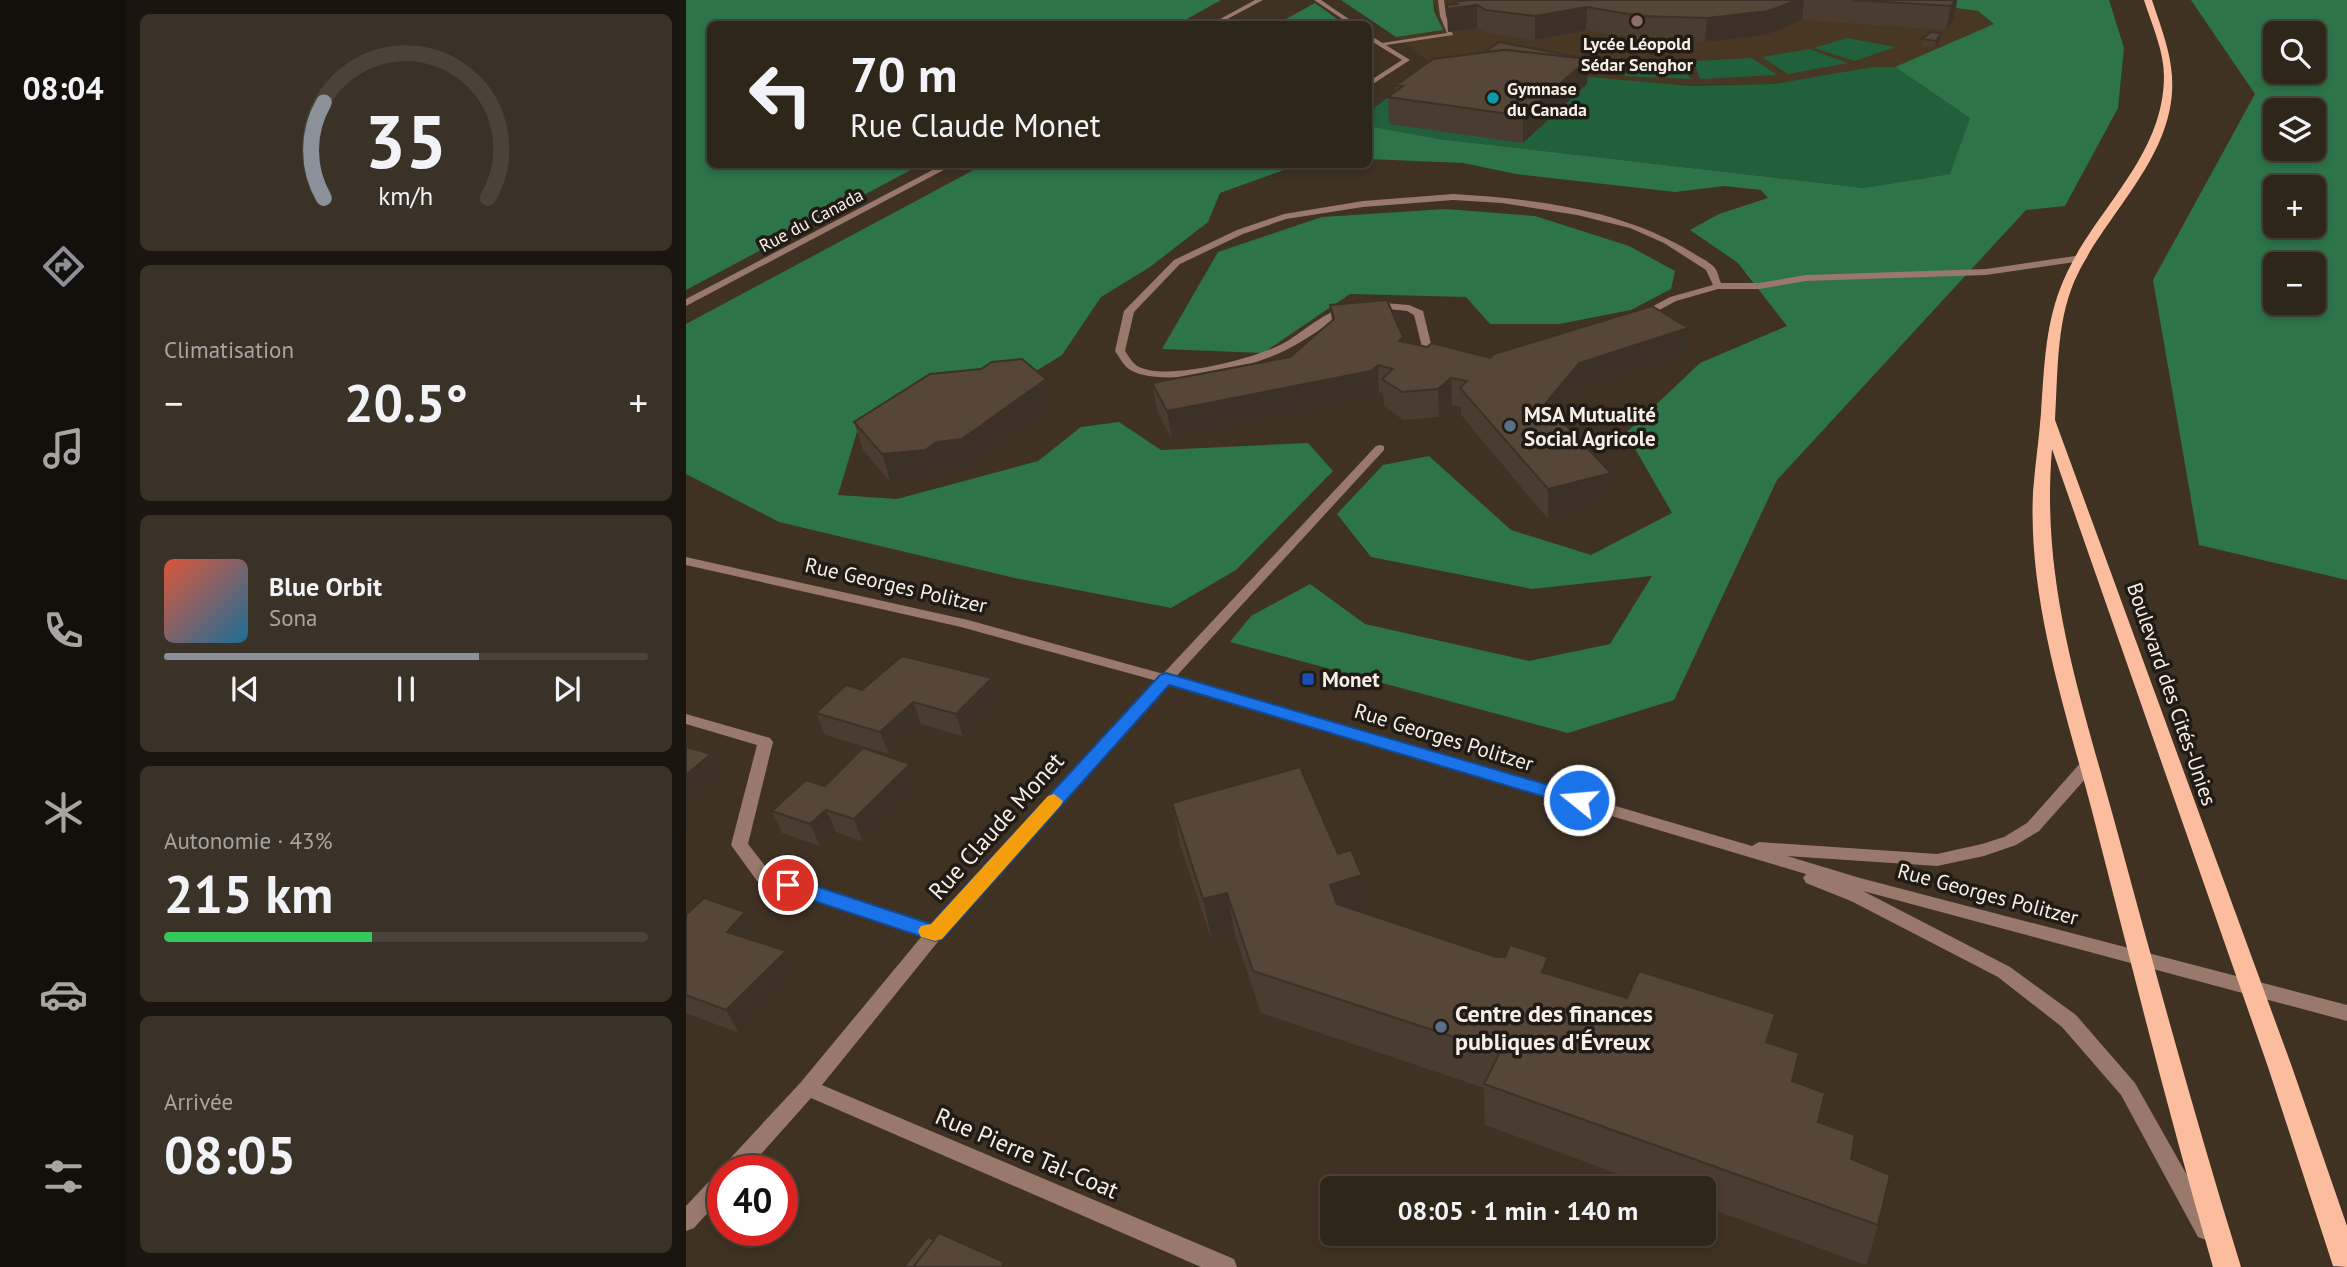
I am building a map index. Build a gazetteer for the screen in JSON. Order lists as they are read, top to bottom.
{
  "streets": {
    "main road": ["Boulevard des Cités-Unies"],
    "street": [
      "Rue du Canada",
      "Rue Georges Politzer",
      "Rue Claude Monet",
      "Rue Pierre Tal-Coat"
    ]
  },
  "crossings": [
    ["Rue Georges Politzer", "Boulevard des Cités-Unies"],
    ["Rue Georges Politzer", "Rue Claude Monet"],
    ["Rue Claude Monet", "Rue Pierre Tal-Coat"]
  ],
  "places": {
    "other": [
      "Lycée Léopold Sédar Senghor",
      "Gymnase du Canada",
      "MSA Mutualité Social Agricole",
      "Centre des finances publiques d'Évreux"
    ],
    "transit": ["Monet"]
  },
  "page": {
    "tabs": "08:04",
    "map_buttons": ["+", "−"],
    "turn": ["70 m", "Rue Claude Monet"],
    "tile": [
      "Climatisation",
      ["Autonomie · 43%", "215 km"],
      ["Arrivée", "08:05"]
    ],
    "heat": ["−", "20.5°", "+"],
    "song": ["Blue Orbit", "Sona"],
    "limit": "40",
    "trip": "08:05 · 1 min · 140 m",
    "gauge": ["35", "km/h"]
  }
}
